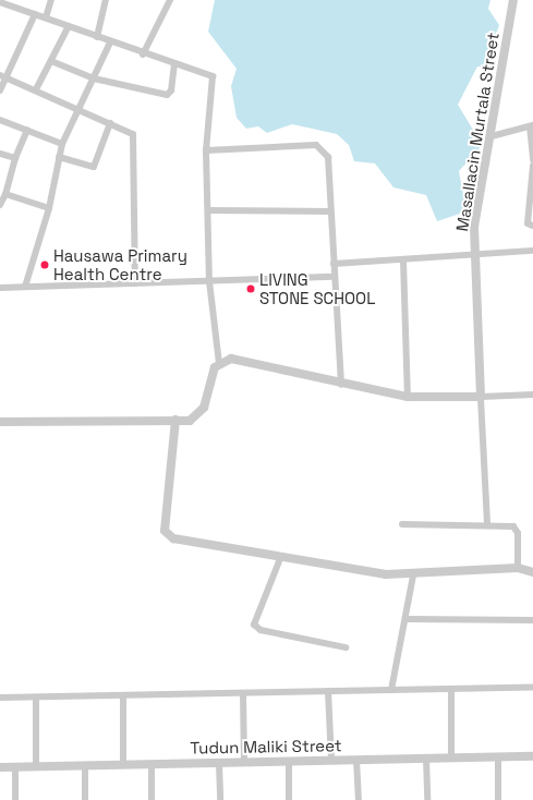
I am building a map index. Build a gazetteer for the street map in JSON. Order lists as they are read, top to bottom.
{
  "streets": {
    "street": ["Masallacin Murtala Street", "Tudun Maliki Street"]
  },
  "places": ["Hausawa Primary Health Centre", "LIVING STONE SCHOOL"]
}
